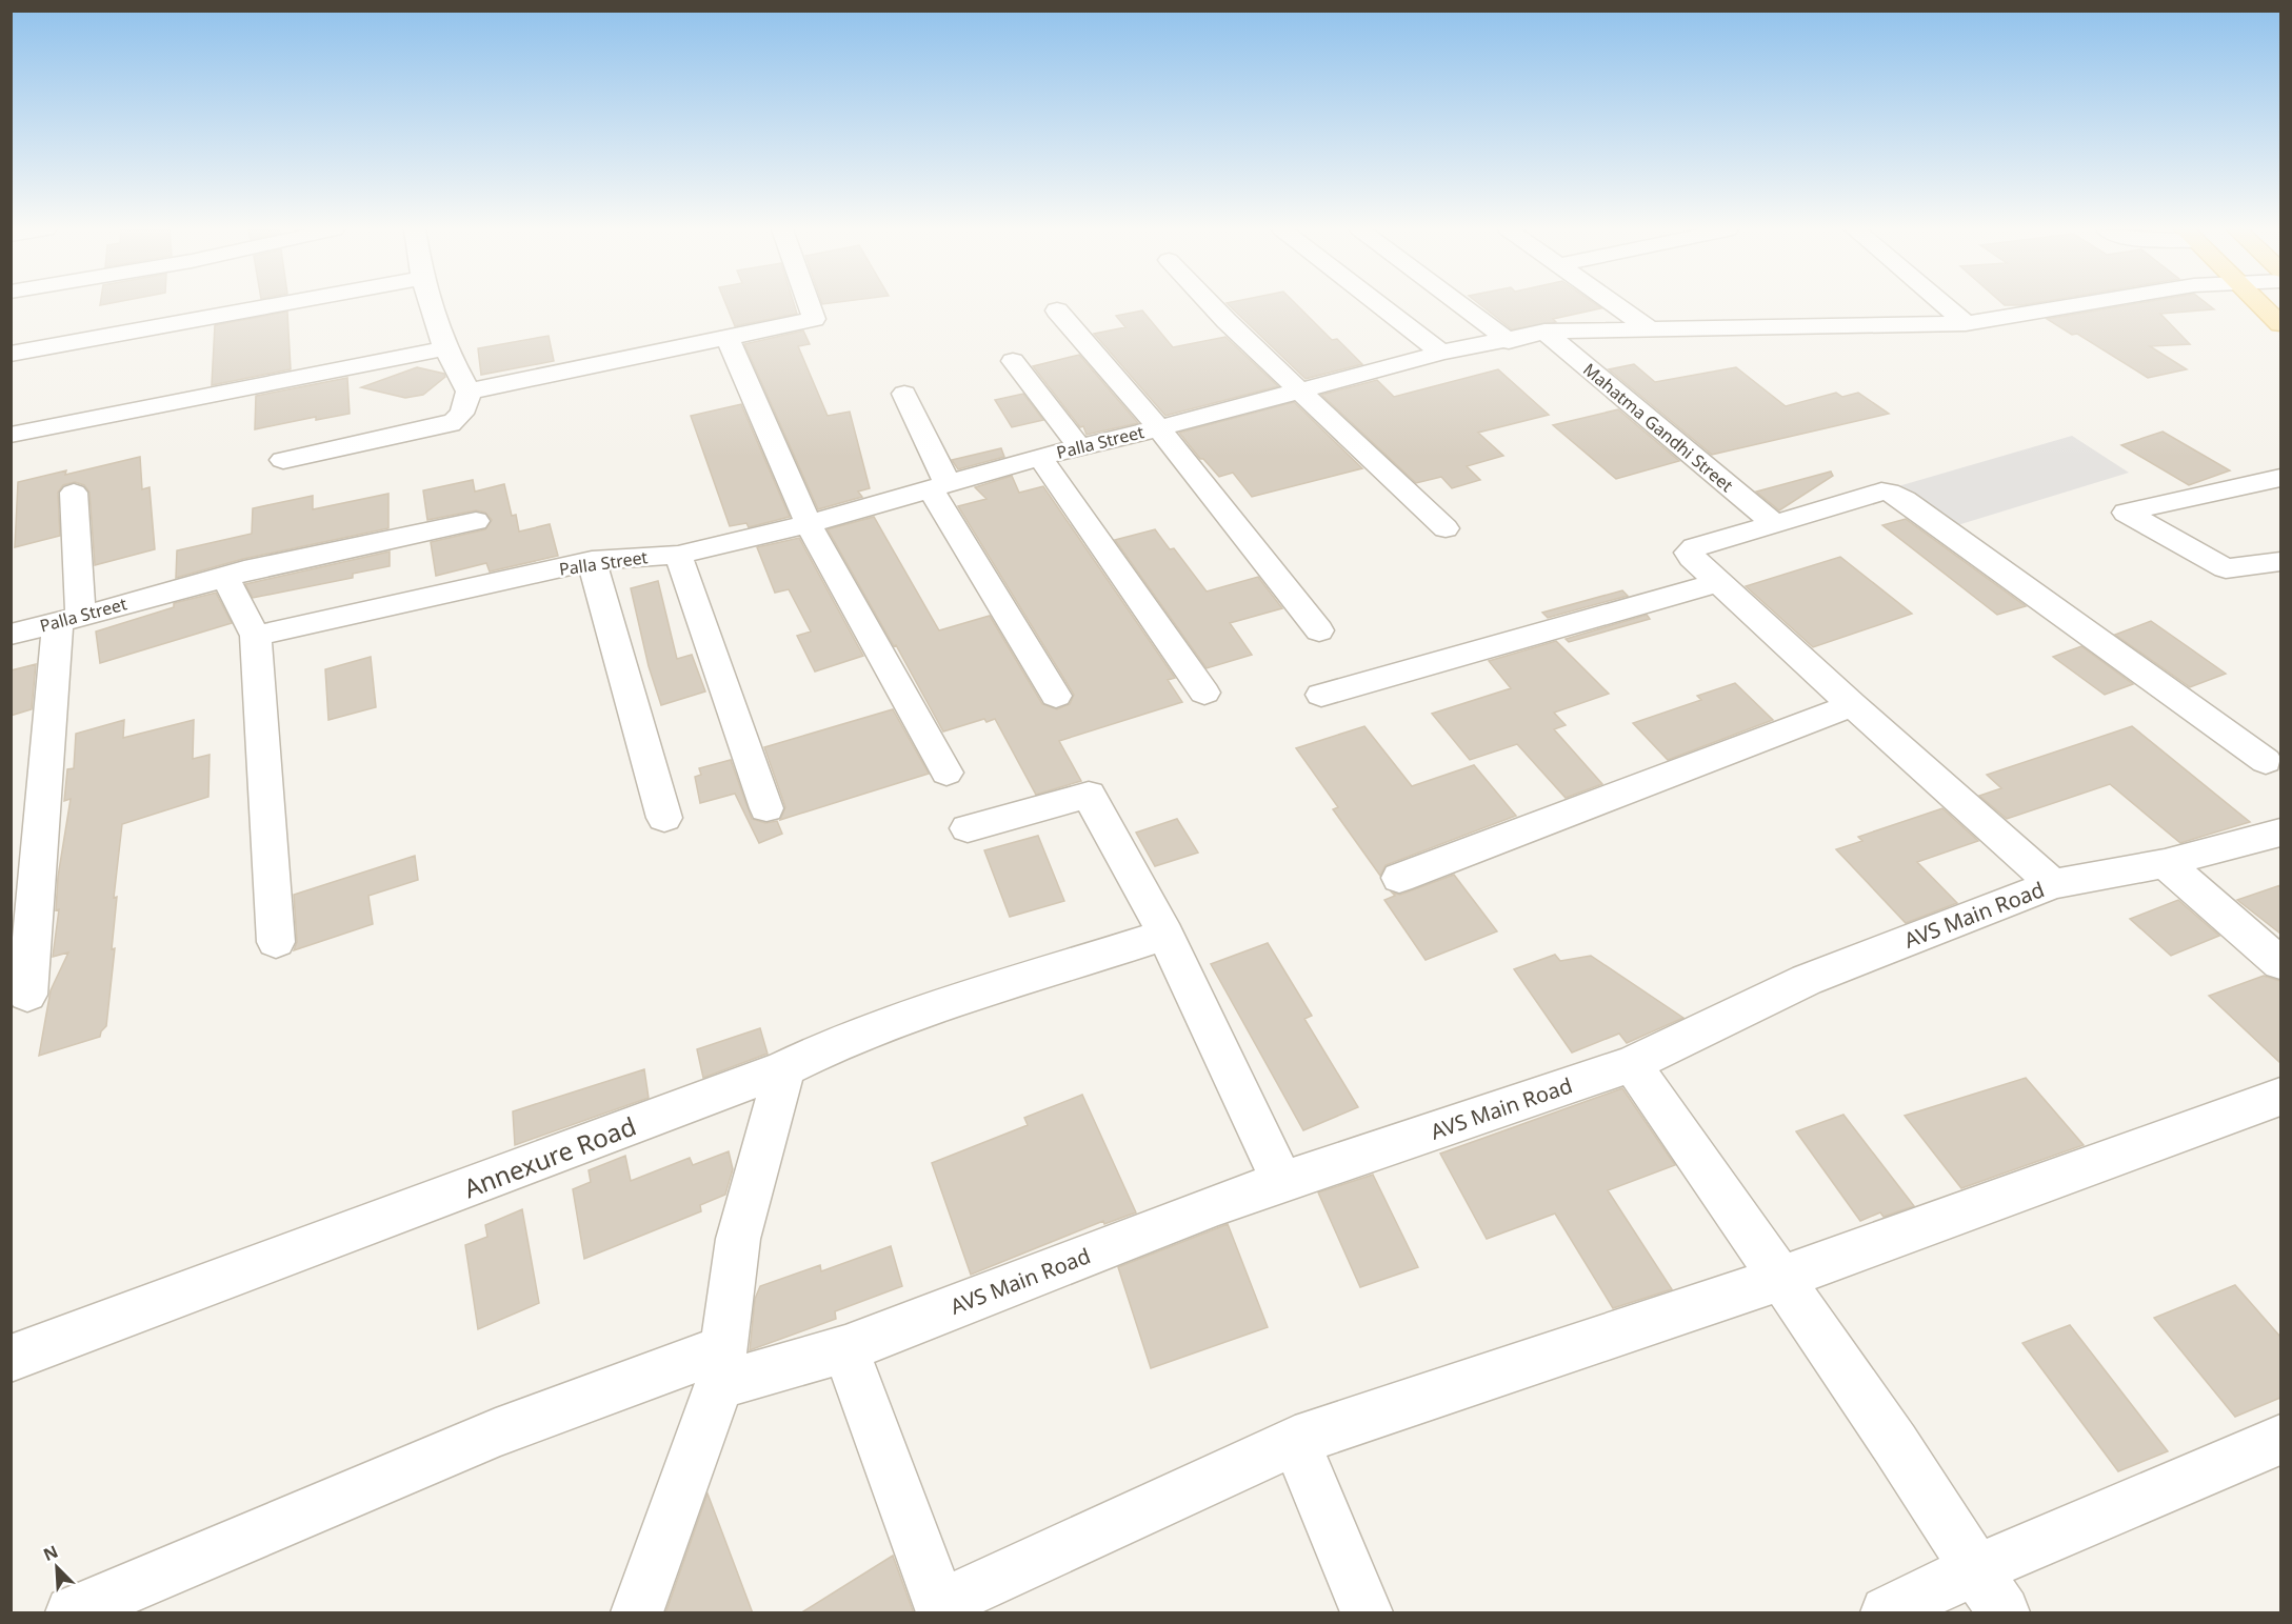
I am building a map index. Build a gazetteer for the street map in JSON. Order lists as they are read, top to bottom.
{
  "streets": {
    "street": [
      "Mahatma Gandhi Street",
      "Palla Street",
      "AVS Main Road",
      "Annexure Road"
    ]
  },
  "crossings": [
    ["Mahatma Gandhi Street", "Palla Street"]
  ],
  "north": "top left"
}
